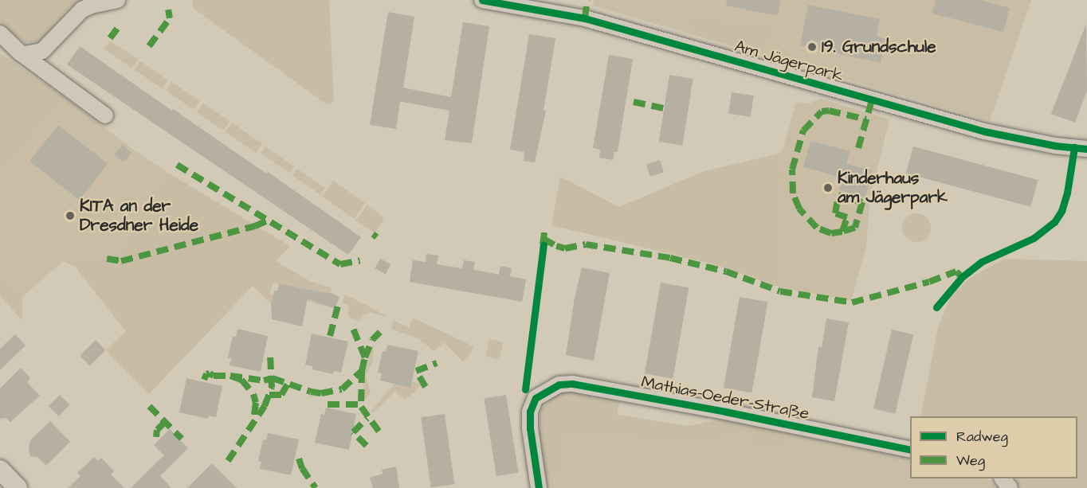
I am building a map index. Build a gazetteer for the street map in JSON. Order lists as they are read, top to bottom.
{
  "streets": {
    "street": ["Am Jägerpark", "Mathias-Oeder-Straße"]
  },
  "places": ["19. Grundschule", "Kinderhaus am Jägerpark", "KITA an der Dresdner Heide"],
  "legend": ["Radweg", "Weg"]
}
